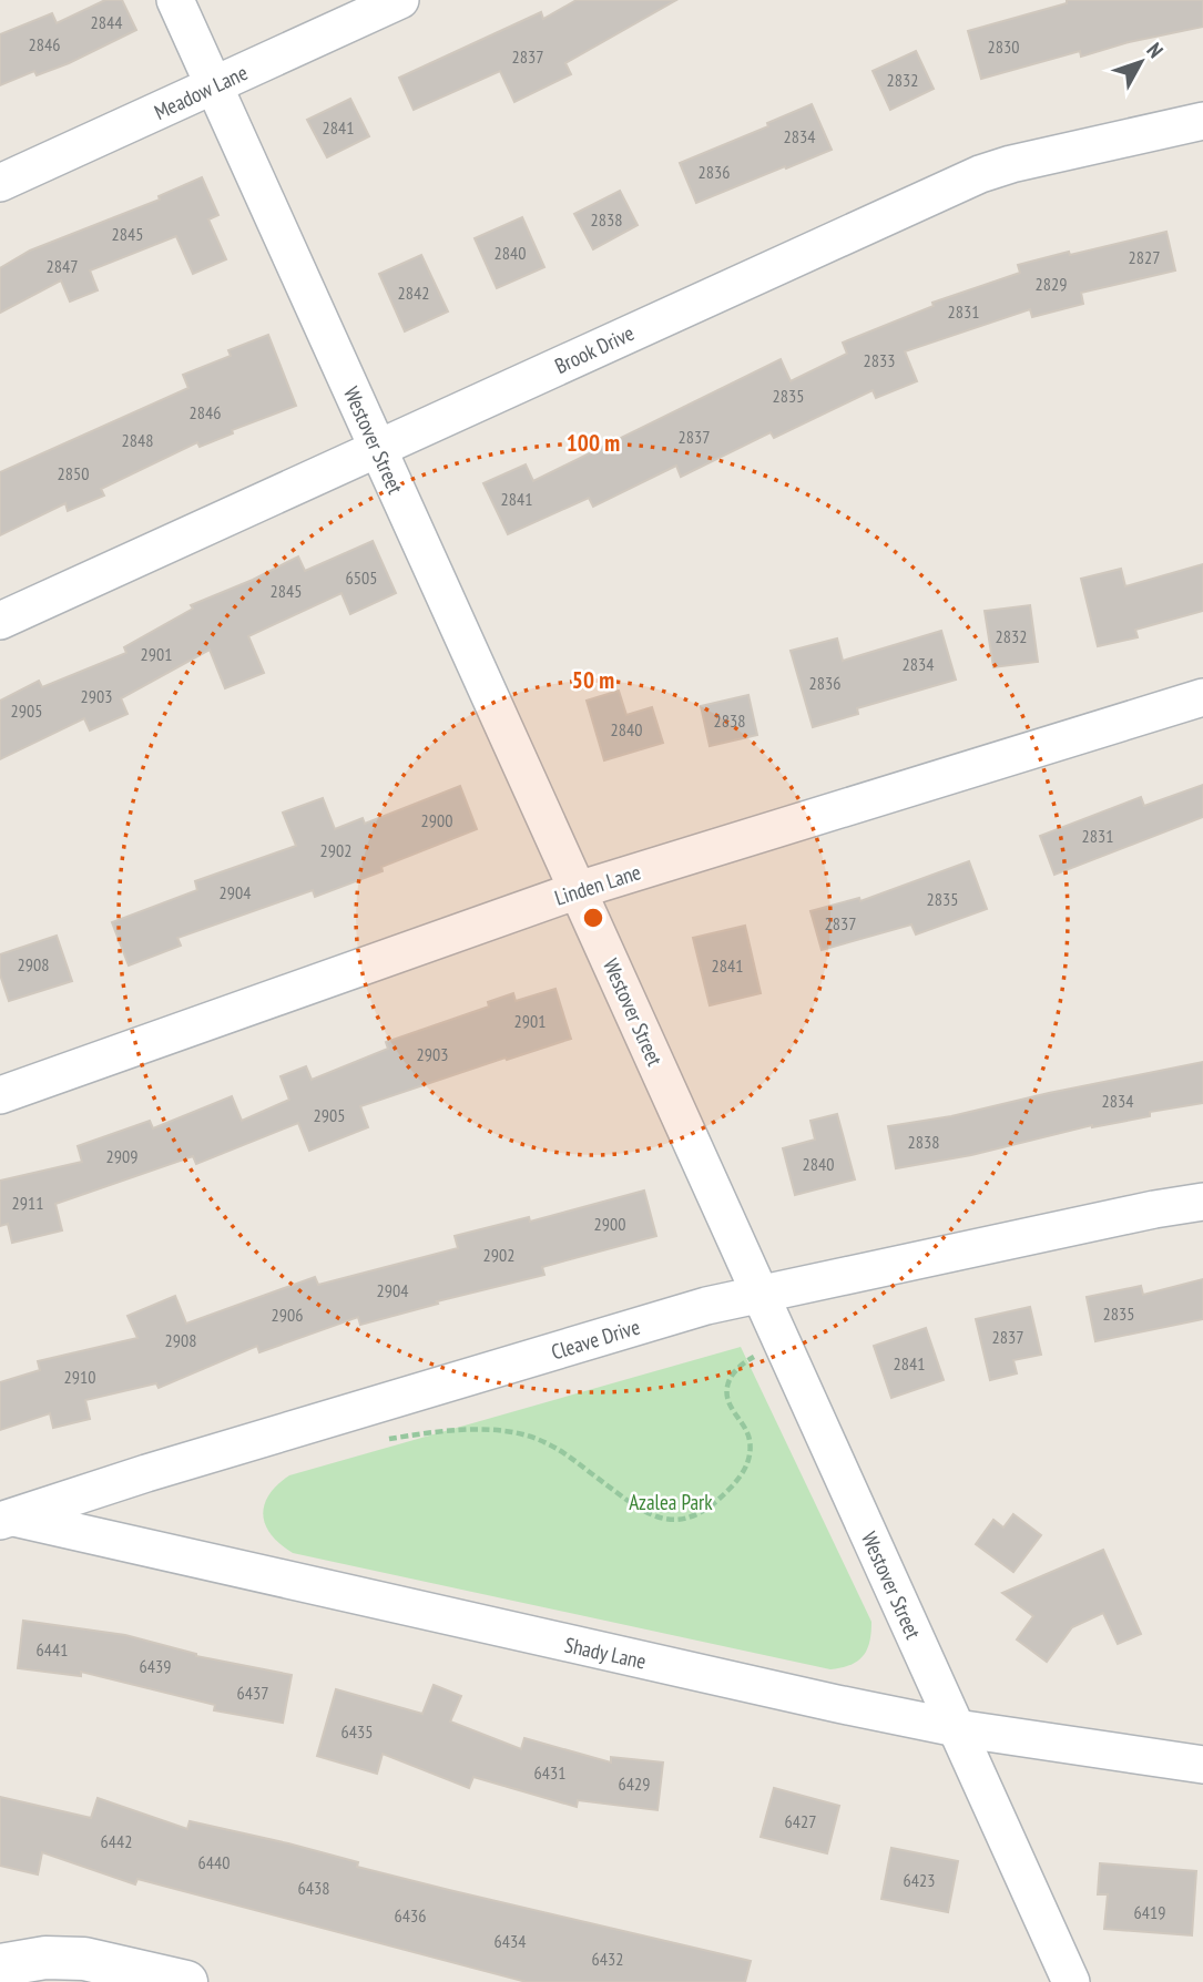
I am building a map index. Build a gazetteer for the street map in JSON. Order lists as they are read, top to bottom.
{
  "streets": {
    "street": [
      "Meadow Lane",
      "Brook Drive",
      "Westover Street",
      "Linden Lane",
      "Cleave Drive",
      "Shady Lane"
    ]
  },
  "crossings": [
    ["Meadow Lane", "Westover Street"],
    ["Brook Drive", "Westover Street"],
    ["Westover Street", "Linden Lane"],
    ["Westover Street", "Cleave Drive"],
    ["Westover Street", "Shady Lane"],
    ["Cleave Drive", "Shady Lane"]
  ],
  "parks": ["Azalea Park"],
  "house_numbers": [
    "2844",
    "2846",
    "2830",
    "2837",
    "2832",
    "2841",
    "2834",
    "2836",
    "2838",
    "2845",
    "2840",
    "2827",
    "2847",
    "2829",
    "2842",
    "2831",
    "2833",
    "2835",
    "2846",
    "2837",
    "2848",
    "2850",
    "2841",
    "6505",
    "2845",
    "2832",
    "2901",
    "2834",
    "2836",
    "2903",
    "2905",
    "2838",
    "2840",
    "2900",
    "2831",
    "2902",
    "2904",
    "2835",
    "2837",
    "2908",
    "2841",
    "2901",
    "2903",
    "2834",
    "2905",
    "2838",
    "2909",
    "2840",
    "2911",
    "2900",
    "2902",
    "2904",
    "2835",
    "2906",
    "2837",
    "2908",
    "2841",
    "2910",
    "6441",
    "6439",
    "6437",
    "6435",
    "6431",
    "6429",
    "6427",
    "6442",
    "6440",
    "6423",
    "6438",
    "6419",
    "6436",
    "6434",
    "6432"
  ],
  "north": "top right",
  "rings": ["100 m", "50 m"]
}
